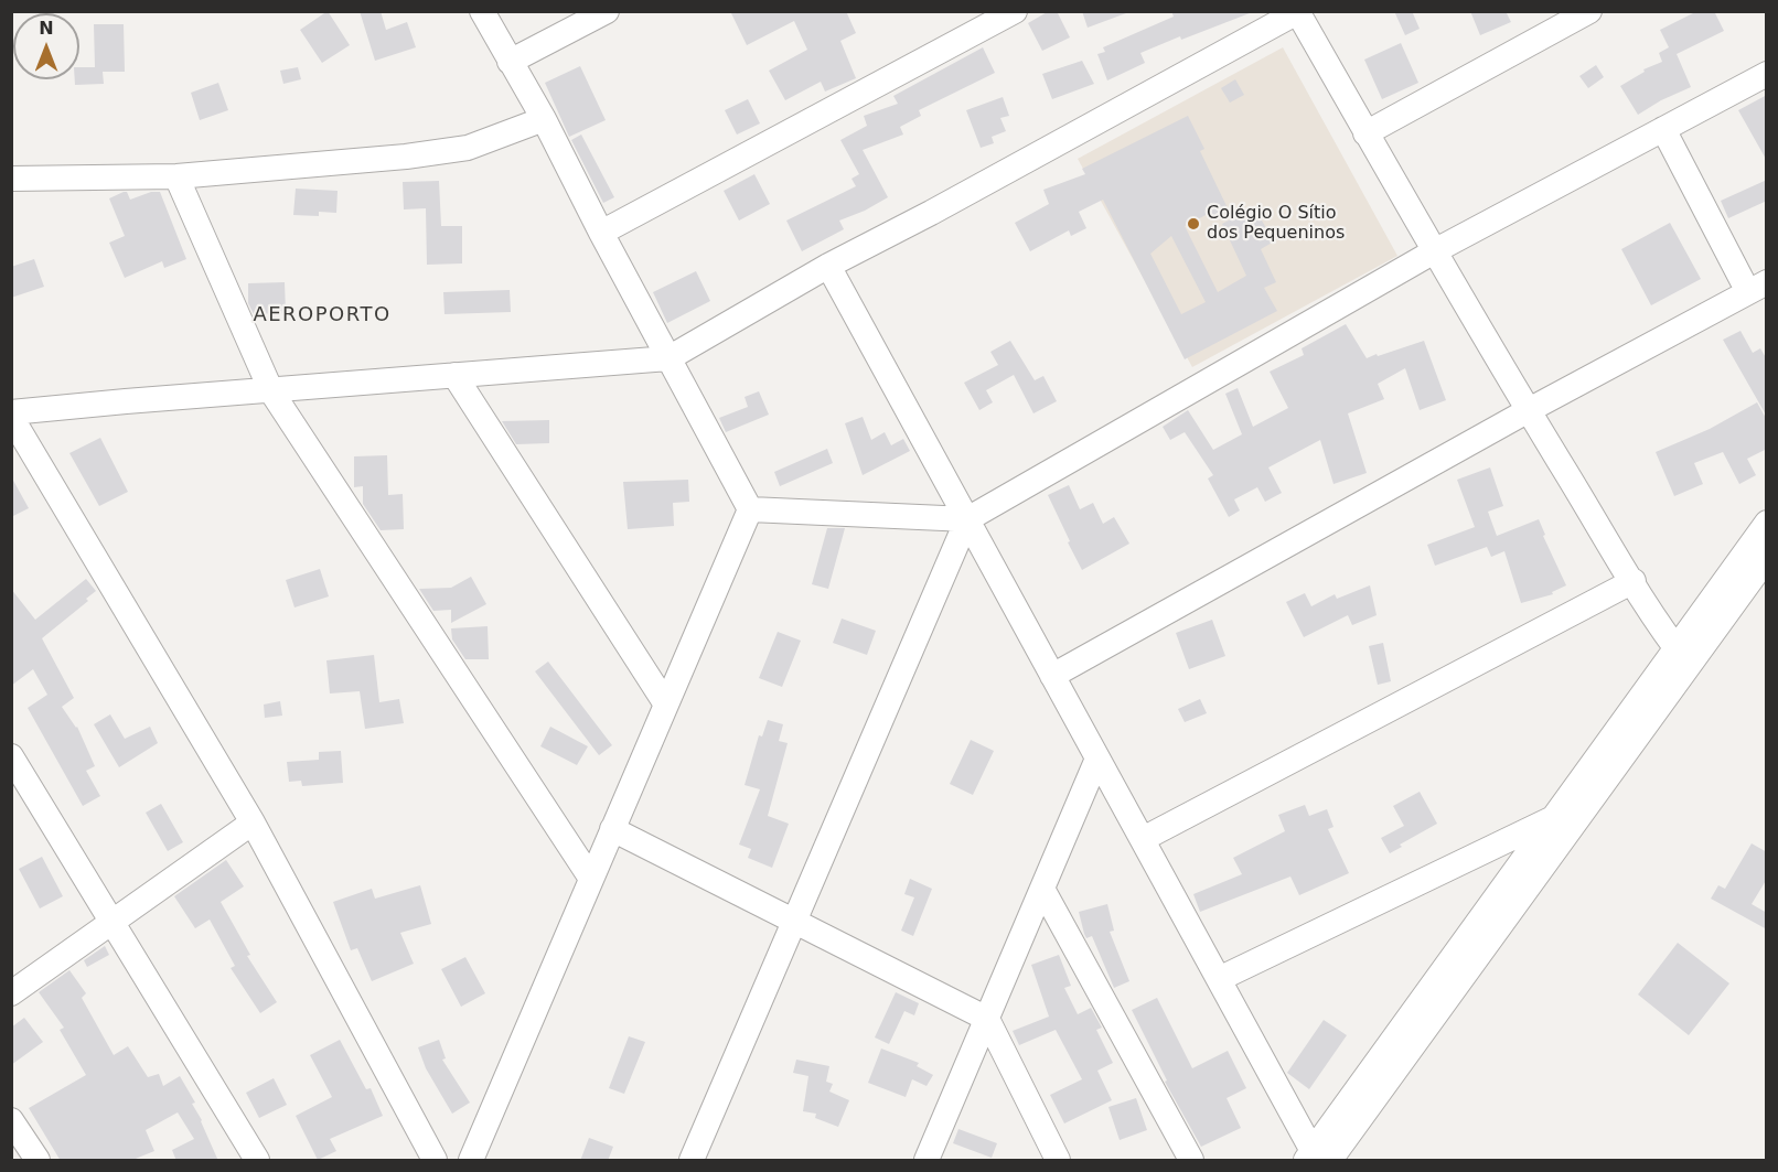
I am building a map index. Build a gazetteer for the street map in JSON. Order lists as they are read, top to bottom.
{
  "districts": ["AEROPORTO"],
  "places": ["Colégio O Sítio dos Pequeninos"],
  "north": "top"
}
